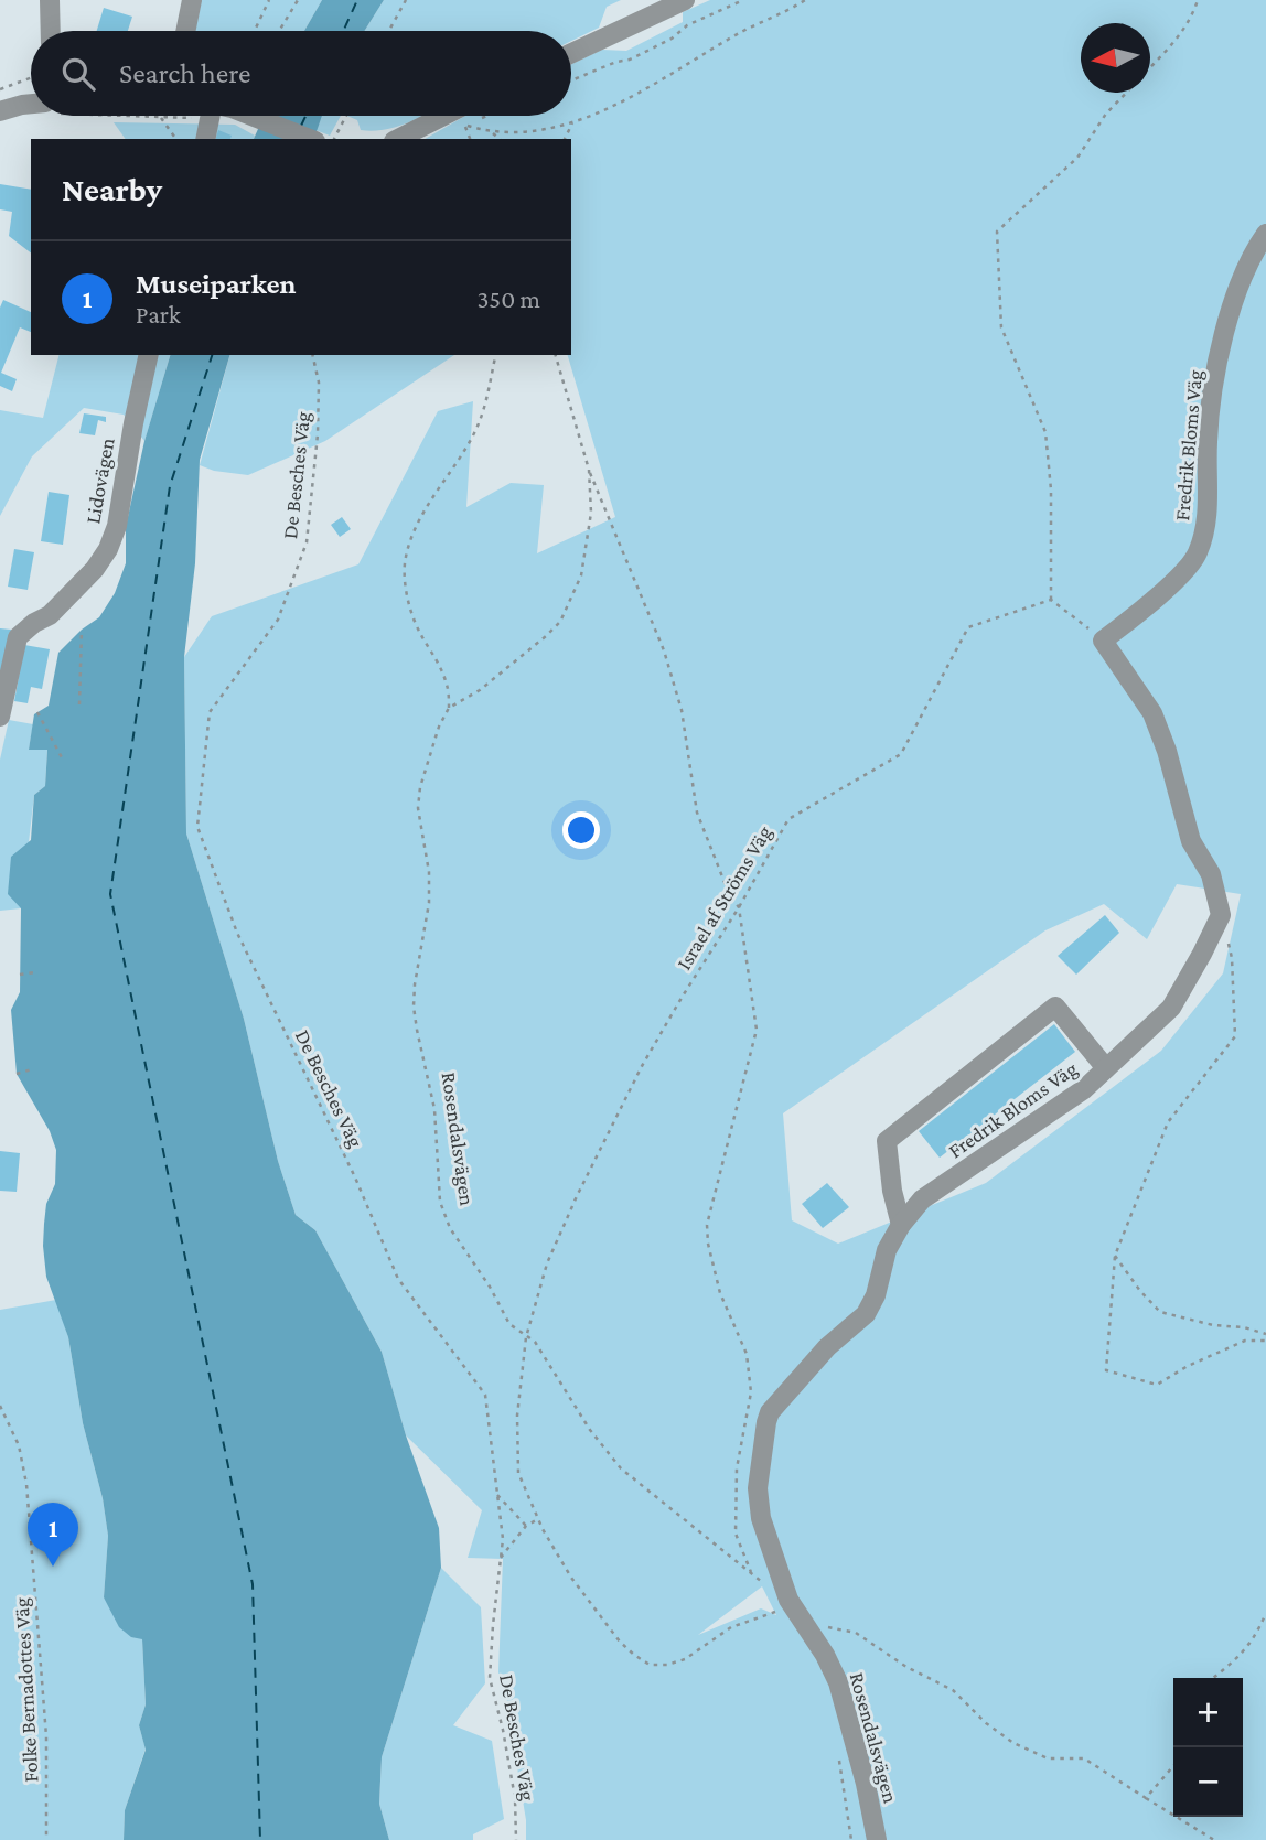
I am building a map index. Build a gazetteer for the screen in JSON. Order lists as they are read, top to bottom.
{
  "streets": {
    "street": ["Fredrik Bloms Väg", "Lidovägen", "Rosendalsvägen"],
    "path": ["De Besches Väg", "Israel af Ströms Väg", "Folke Bernadottes Väg"]
  },
  "crossings": [
    ["Fredrik Bloms Väg", "Rosendalsvägen"],
    ["Israel af Ströms Väg", "Rosendalsvägen"]
  ],
  "north": "left",
  "page": {
    "search": "Search here",
    "heading": "Nearby",
    "list": [
      {
        "mark": "1",
        "name": "Museiparken",
        "note": "Park",
        "value": "350 m"
      }
    ],
    "pins": "1",
    "map_buttons": ["+", "−"]
  }
}
